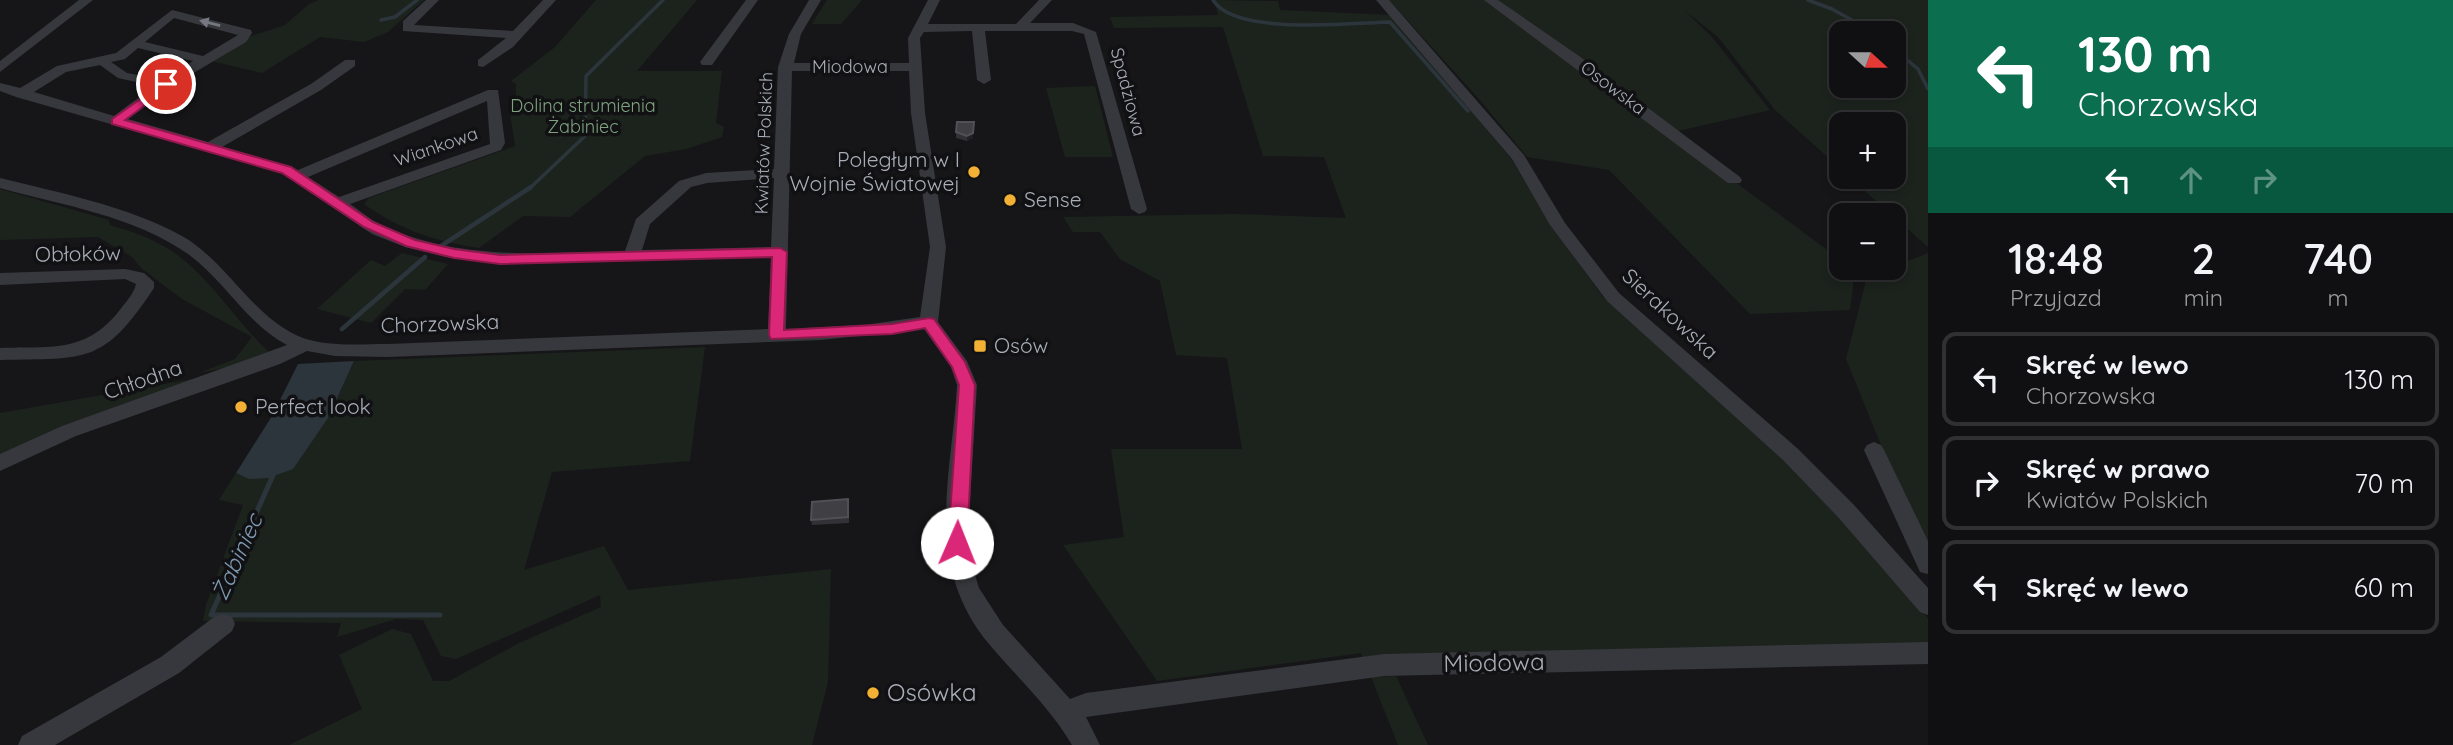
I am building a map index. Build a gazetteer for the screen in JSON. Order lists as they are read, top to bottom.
{
  "streets": {
    "street": [
      "Miodowa",
      "Osowska",
      "Spadziowa",
      "Kwiatów Polskich",
      "Wiankowa",
      "Obłoków",
      "Sierakowska",
      "Chorzowska",
      "Chłodna"
    ]
  },
  "crossings": [
    ["Miodowa", "Spadziowa"],
    ["Miodowa", "Kwiatów Polskich"],
    ["Miodowa", "Chorzowska"],
    ["Kwiatów Polskich", "Chorzowska"],
    ["Chorzowska", "Chłodna"]
  ],
  "water": ["Żabiniec"],
  "parks": ["Dolina strumienia Żabiniec"],
  "places": {
    "other": [
      "Poległym w I Wojnie Światowej",
      "Sense",
      "Perfect look",
      "Osówka"
    ],
    "transit": ["Osów"]
  },
  "north": "right",
  "page": {
    "turn": ["130 m", "Chorzowska"],
    "map_buttons": ["+", "−"],
    "eta": [
      "18:48",
      "Przyjazd",
      "2",
      "min",
      "740",
      "m"
    ],
    "list": [
      {
        "name": "Skręć w lewo",
        "note": "Chorzowska",
        "value": "130 m"
      },
      {
        "name": "Skręć w prawo",
        "note": "Kwiatów Polskich",
        "value": "70 m"
      },
      {
        "name": "Skręć w lewo",
        "value": "60 m"
      }
    ]
  }
}
